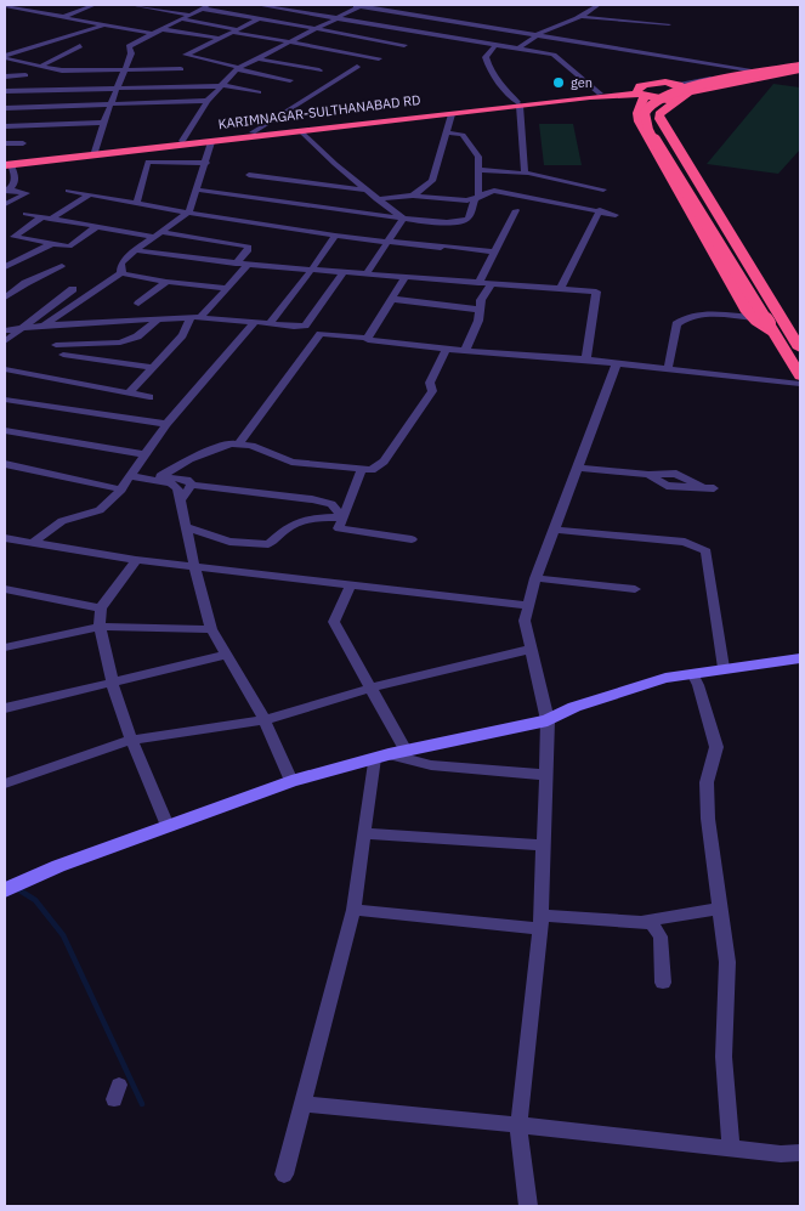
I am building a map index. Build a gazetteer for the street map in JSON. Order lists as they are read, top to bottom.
{
  "streets": {
    "highway": ["KARIMNAGAR-SULTHANABAD RD"]
  },
  "places": ["gen"]
}
